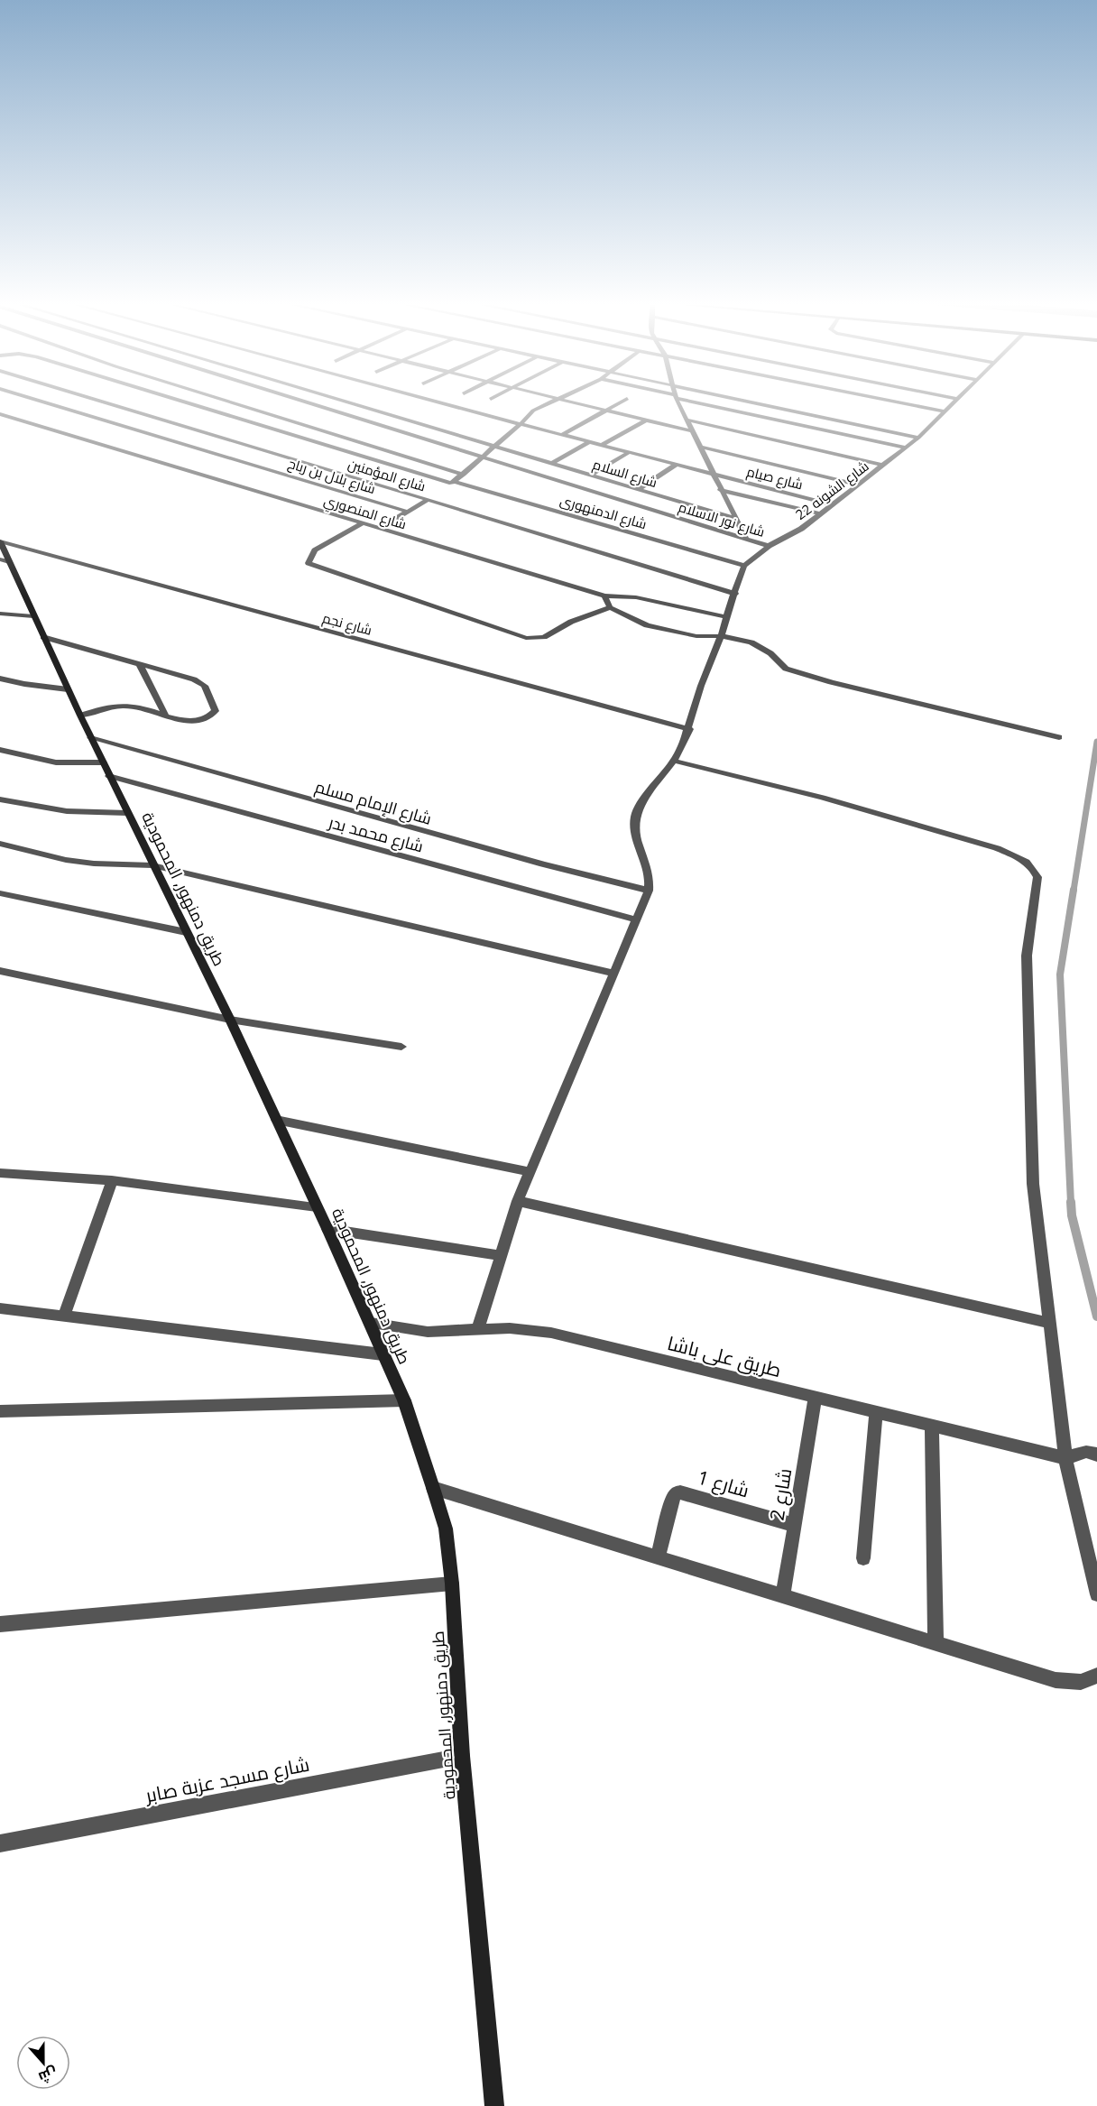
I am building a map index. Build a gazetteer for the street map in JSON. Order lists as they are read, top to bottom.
{
  "streets": {
    "main road": ["طريق دمنهور, المحمودية"],
    "street": [
      "شارع السلام",
      "شارع المؤمنين",
      "شارع بلال بن رباح",
      "شارع صيام",
      "شارع الشونه 22",
      "شارع المنصوري",
      "شارع الدمنهورى",
      "شارع نور الاسلام",
      "شارع نجم",
      "شارع الإمام مسلم",
      "شارع محمد بدر",
      "طريق على باشا",
      "شارع 1",
      "شارع 2",
      "شارع مسجد عزبة صابر"
    ]
  },
  "crossings": [
    ["شارع صيام", "شارع الشونه 22"],
    ["شارع الشونه 22", "شارع الدمنهورى"],
    ["شارع الشونه 22", "شارع نور الاسلام"],
    ["شارع نجم", "طريق دمنهور, المحمودية"],
    ["شارع الإمام مسلم", "طريق دمنهور, المحمودية"],
    ["شارع محمد بدر", "طريق دمنهور, المحمودية"],
    ["طريق دمنهور, المحمودية", "طريق على باشا"],
    ["طريق دمنهور, المحمودية", "شارع مسجد عزبة صابر"],
    ["طريق على باشا", "شارع 2"],
    ["شارع 1", "شارع 2"]
  ],
  "north": "bottom"
}
